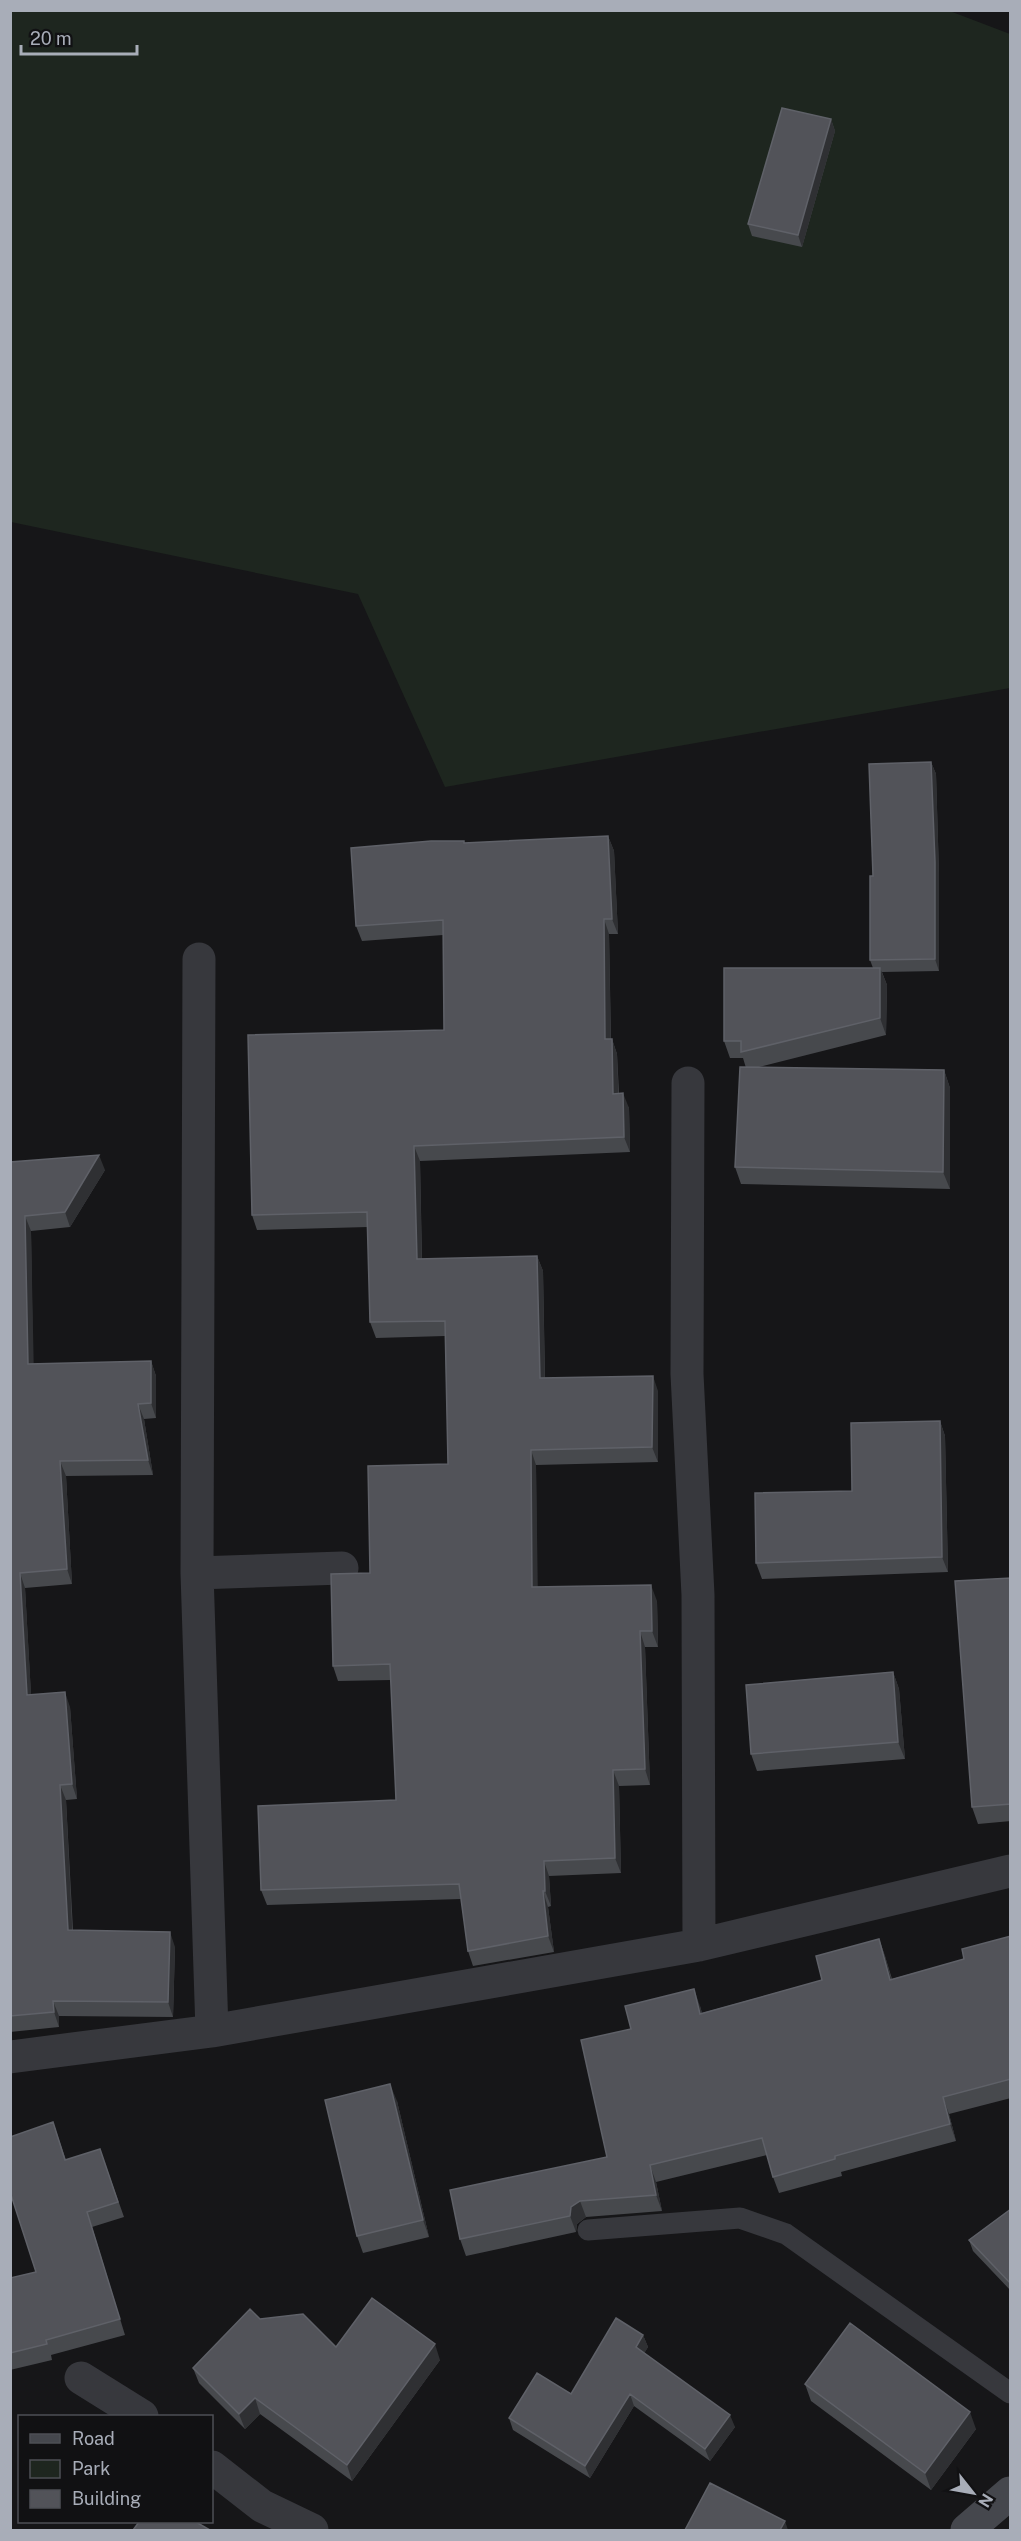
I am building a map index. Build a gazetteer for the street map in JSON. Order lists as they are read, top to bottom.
{
  "legend": ["Road", "Park", "Building"],
  "scale_bar": "20 m",
  "north": "bottom right"
}
